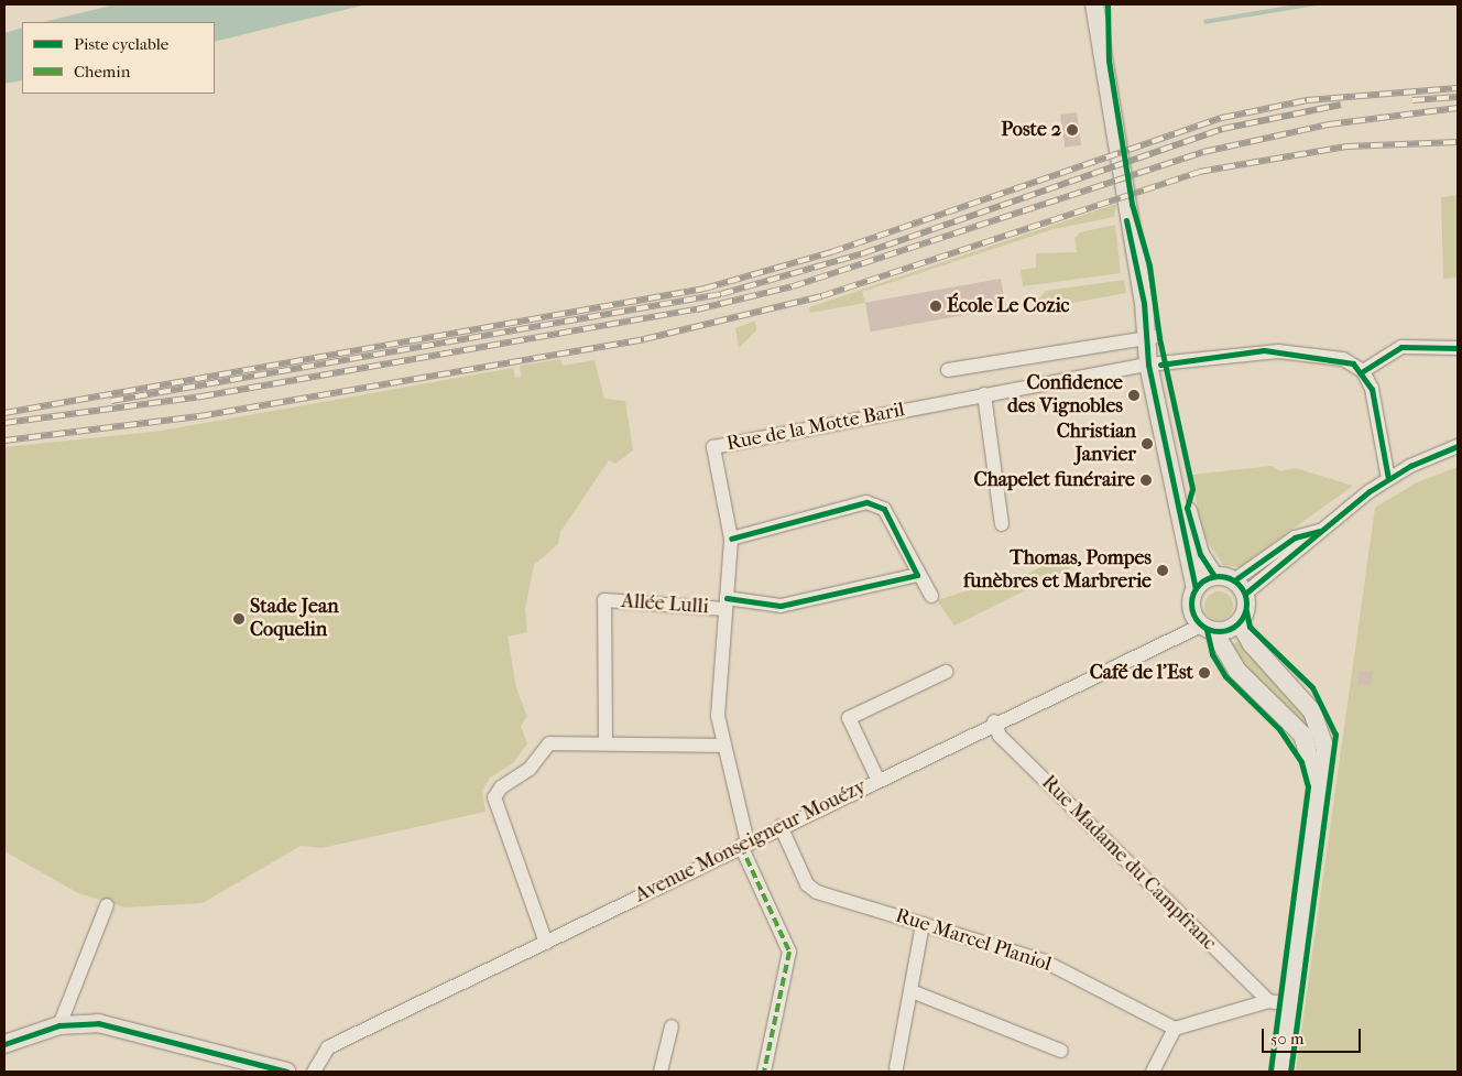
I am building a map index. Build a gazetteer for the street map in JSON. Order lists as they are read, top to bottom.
{
  "streets": {
    "street": [
      "Rue de la Motte Baril",
      "Allée Lulli",
      "Avenue Monseigneur Mouézy",
      "Rue Madame du Campfranc",
      "Rue Marcel Planiol"
    ]
  },
  "crossings": [
    ["Rue de la Motte Baril", "Allée Lulli"],
    ["Rue de la Motte Baril", "Avenue Monseigneur Mouézy"],
    ["Avenue Monseigneur Mouézy", "Rue Madame du Campfranc"],
    ["Avenue Monseigneur Mouézy", "Rue Marcel Planiol"]
  ],
  "places": [
    "Poste 2",
    "École Le Cozic",
    "Confidence des Vignobles",
    "Christian Janvier",
    "Chapelet funéraire",
    "Thomas, Pompes funèbres et Marbrerie",
    "Stade Jean Coquelin",
    "Café de l'Est"
  ],
  "legend": ["Piste cyclable", "Chemin"],
  "scale_bar": "50 m"
}
